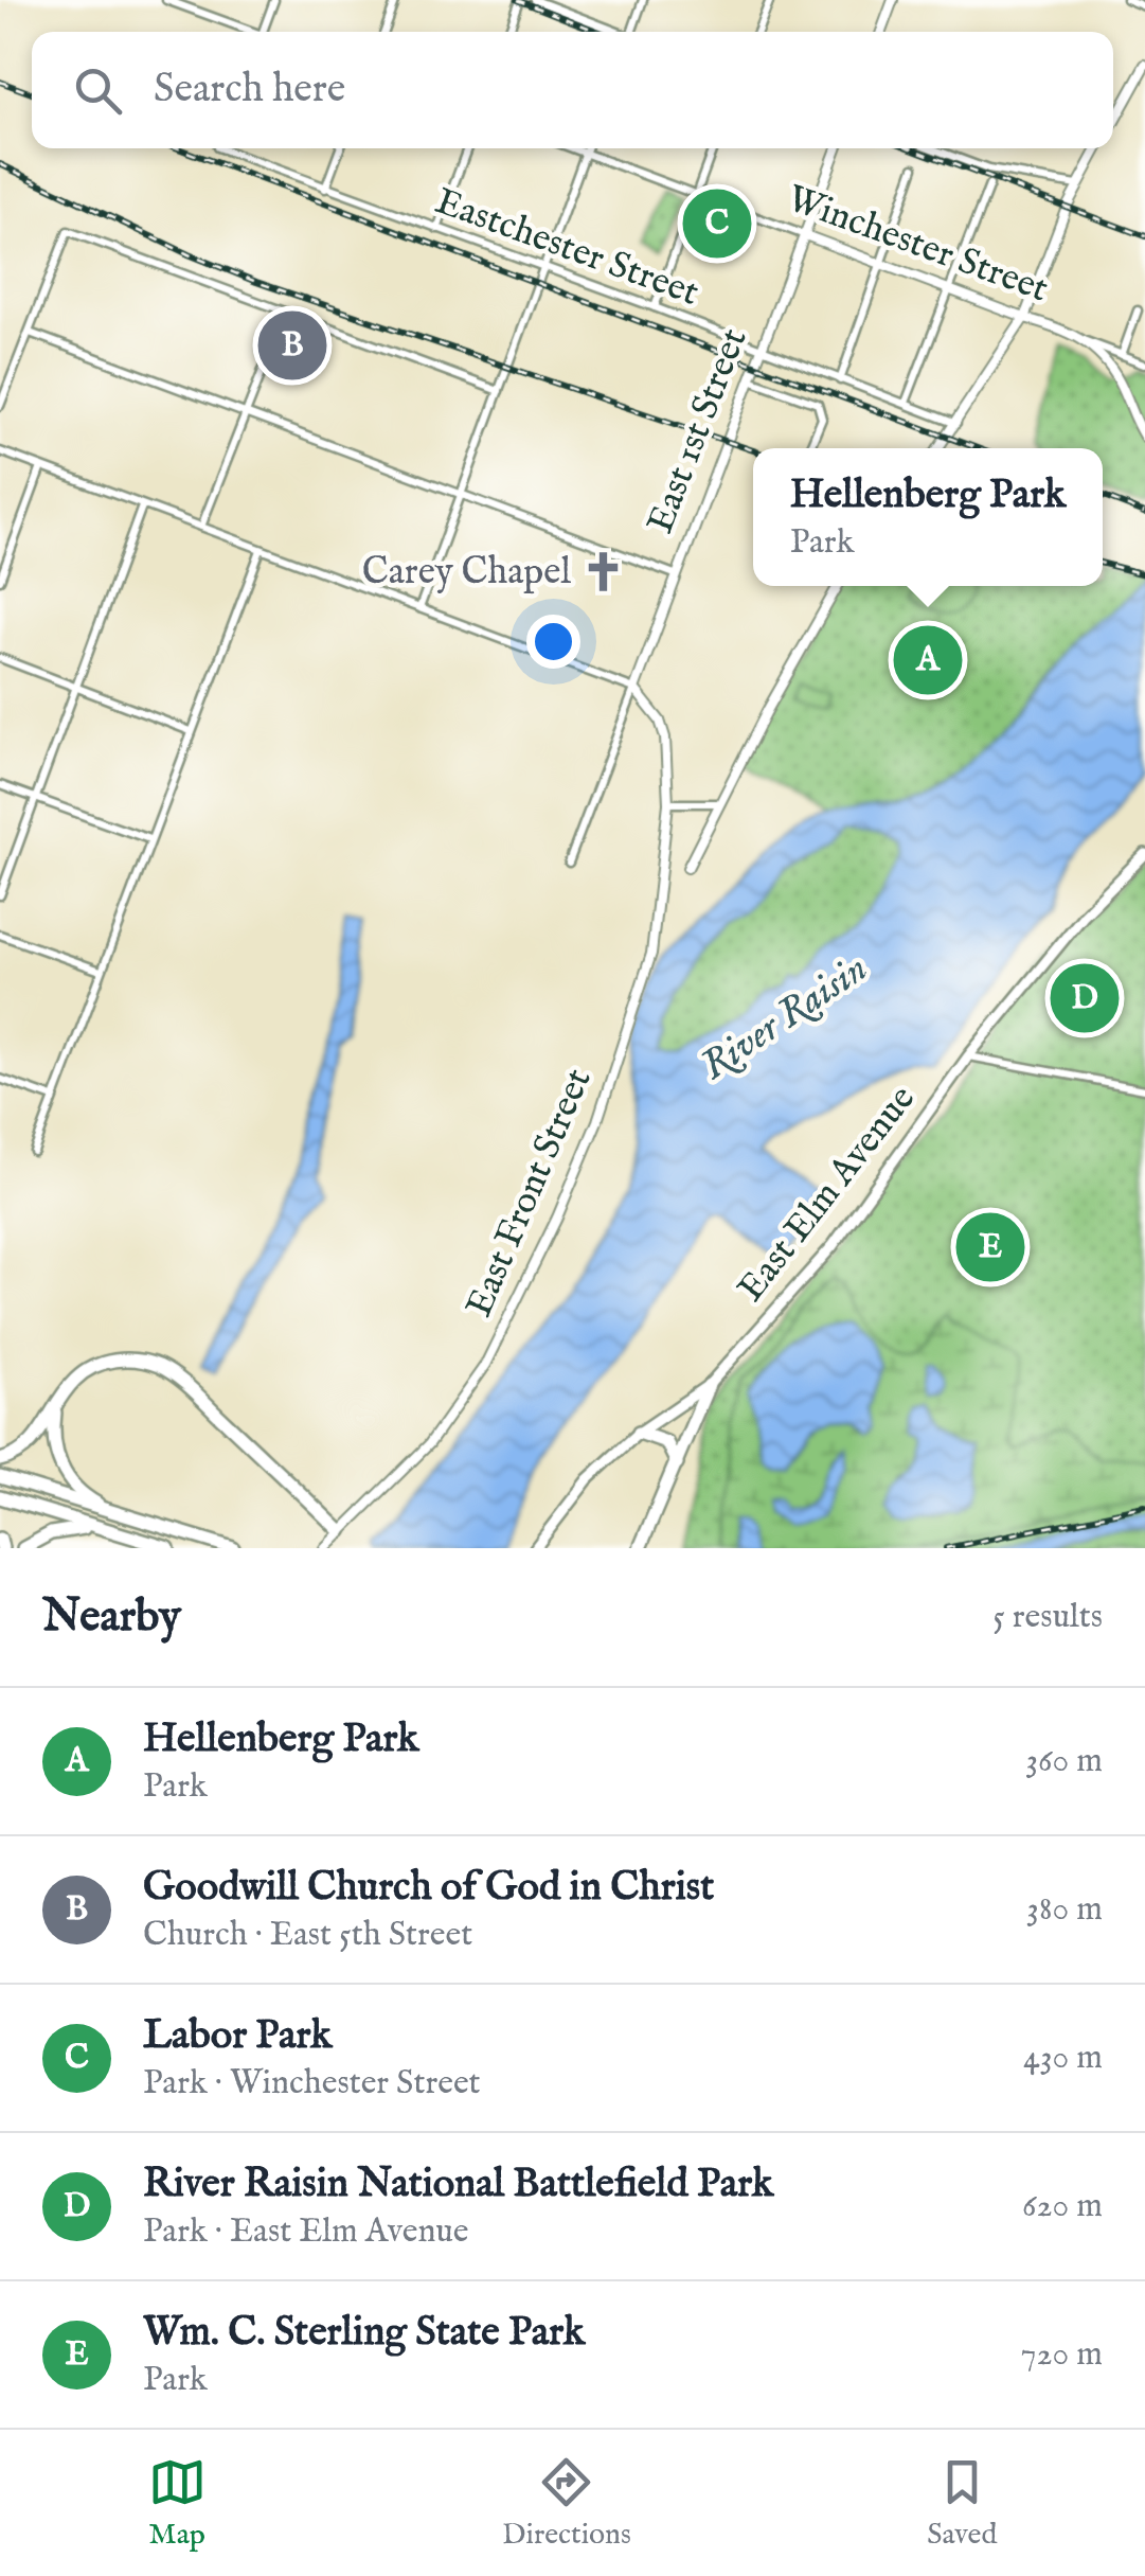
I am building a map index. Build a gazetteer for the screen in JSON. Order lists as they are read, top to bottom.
{
  "streets": {
    "main road": ["East Elm Avenue"],
    "street": [
      "Winchester Street",
      "Eastchester Street",
      "East 1st Street",
      "East Front Street"
    ]
  },
  "crossings": [
    ["Winchester Street", "East 1st Street"],
    ["Eastchester Street", "East 1st Street"],
    ["East 1st Street", "East Front Street"]
  ],
  "water": ["River Raisin"],
  "places": {
    "church": ["Carey Chapel"]
  },
  "page": {
    "search": "Search here",
    "pins": [
      "C",
      "B",
      "A",
      "D",
      "E"
    ],
    "popup": ["Hellenberg Park", "Park"],
    "heading": ["Nearby", "5 results"],
    "list": [
      {
        "mark": "A",
        "name": "Hellenberg Park",
        "note": "Park",
        "value": "360 m"
      },
      {
        "mark": "B",
        "name": "Goodwill Church of God in Christ",
        "note": "Church · East 5th Street",
        "value": "380 m"
      },
      {
        "mark": "C",
        "name": "Labor Park",
        "note": "Park · Winchester Street",
        "value": "430 m"
      },
      {
        "mark": "D",
        "name": "River Raisin National Battlefield Park",
        "note": "Park · East Elm Avenue",
        "value": "620 m"
      },
      {
        "mark": "E",
        "name": "Wm. C. Sterling State Park",
        "note": "Park",
        "value": "720 m"
      }
    ],
    "nav": ["Map", "Directions", "Saved"]
  }
}
